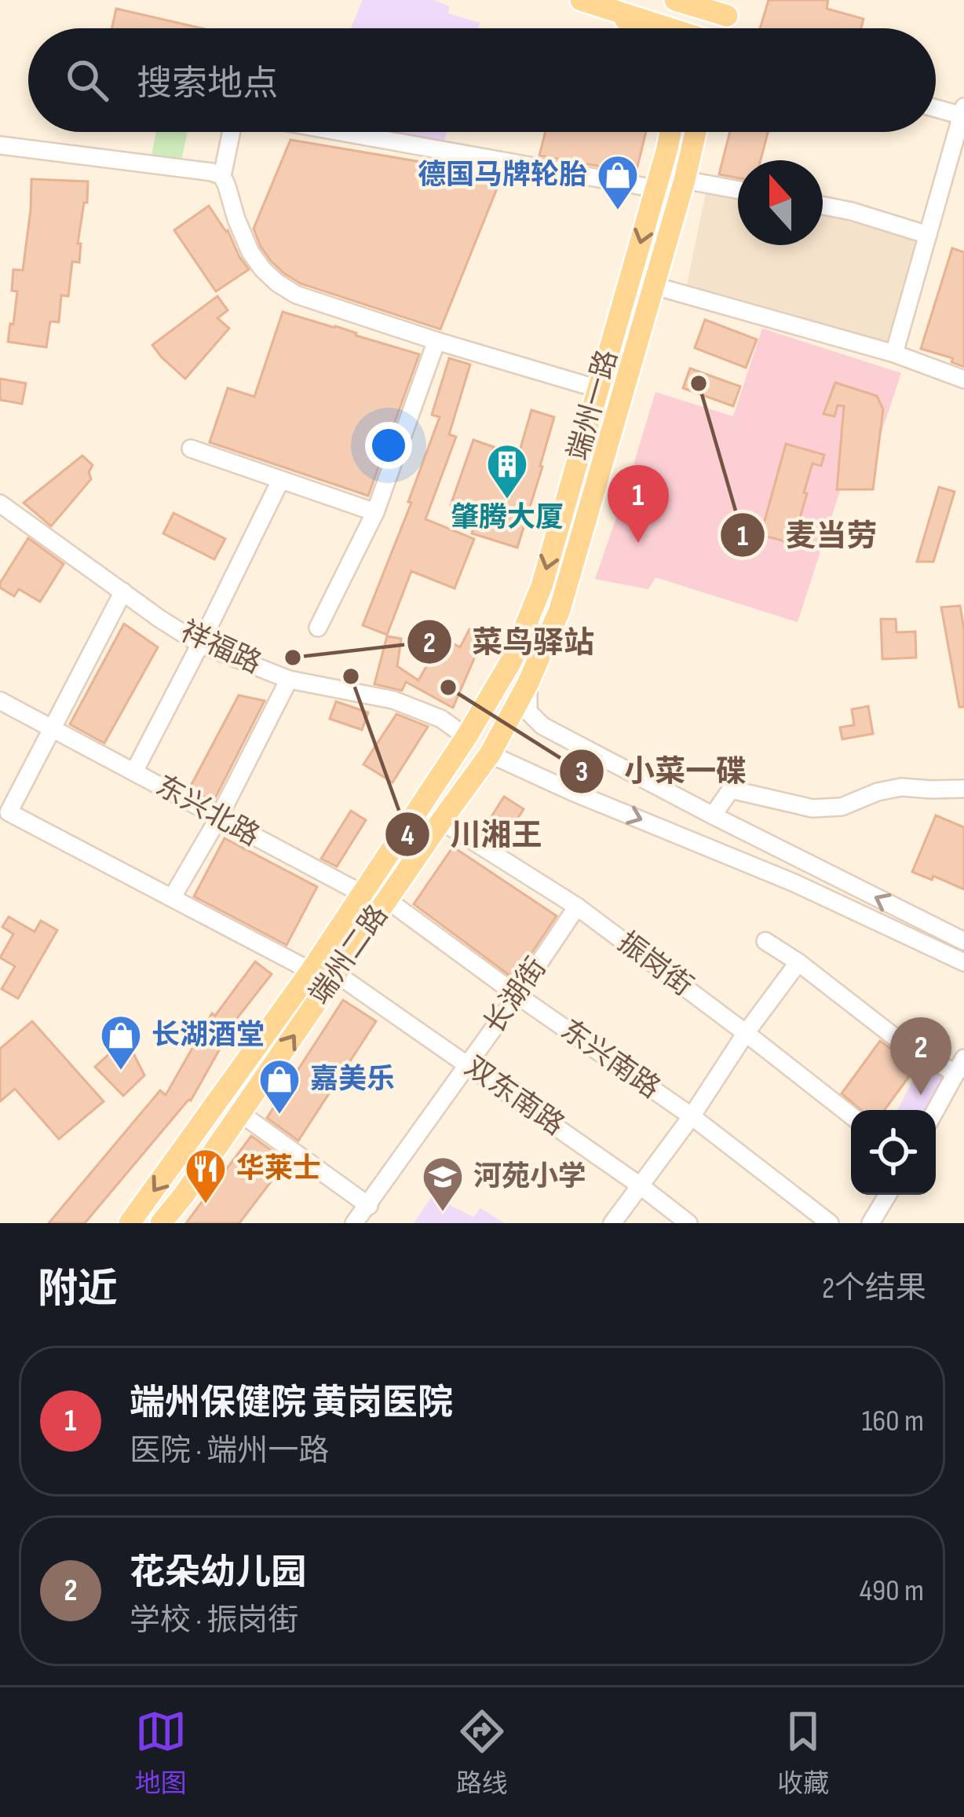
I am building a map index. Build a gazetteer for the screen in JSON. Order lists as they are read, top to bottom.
{
  "streets": {
    "main road": ["端州一路", "端州二路"],
    "street": [
      "祥福路",
      "东兴北路",
      "振岗街",
      "长湖街",
      "东兴南路",
      "双东南路"
    ]
  },
  "crossings": [
    ["端州一路", "祥福路"],
    ["端州一路", "端州二路"],
    ["祥福路", "端州二路"],
    ["东兴北路", "端州二路"],
    ["端州二路", "振岗街"],
    ["端州二路", "东兴南路"],
    ["端州二路", "双东南路"],
    ["振岗街", "长湖街"],
    ["长湖街", "东兴南路"],
    ["长湖街", "双东南路"]
  ],
  "places": {
    "shop": ["德国马牌轮胎", "长湖酒堂", "嘉美乐"],
    "other": [
      "麦当劳",
      "菜鸟驿站",
      "川湘王",
      "小菜一碟"
    ],
    "building": ["肇腾大厦"],
    "restaurant": ["华莱士"],
    "school or university": ["河苑小学"]
  },
  "north": "top",
  "page": {
    "search": "搜索地点",
    "pins": ["1", "2"],
    "heading": ["附近", "2个结果"],
    "list": [
      {
        "mark": "1",
        "name": "端州保健院 黄岗医院",
        "note": "医院 · 端州一路",
        "value": "160 m"
      },
      {
        "mark": "2",
        "name": "花朵幼儿园",
        "note": "学校 · 振岗街",
        "value": "490 m"
      }
    ],
    "nav": ["地图", "路线", "收藏"]
  }
}
